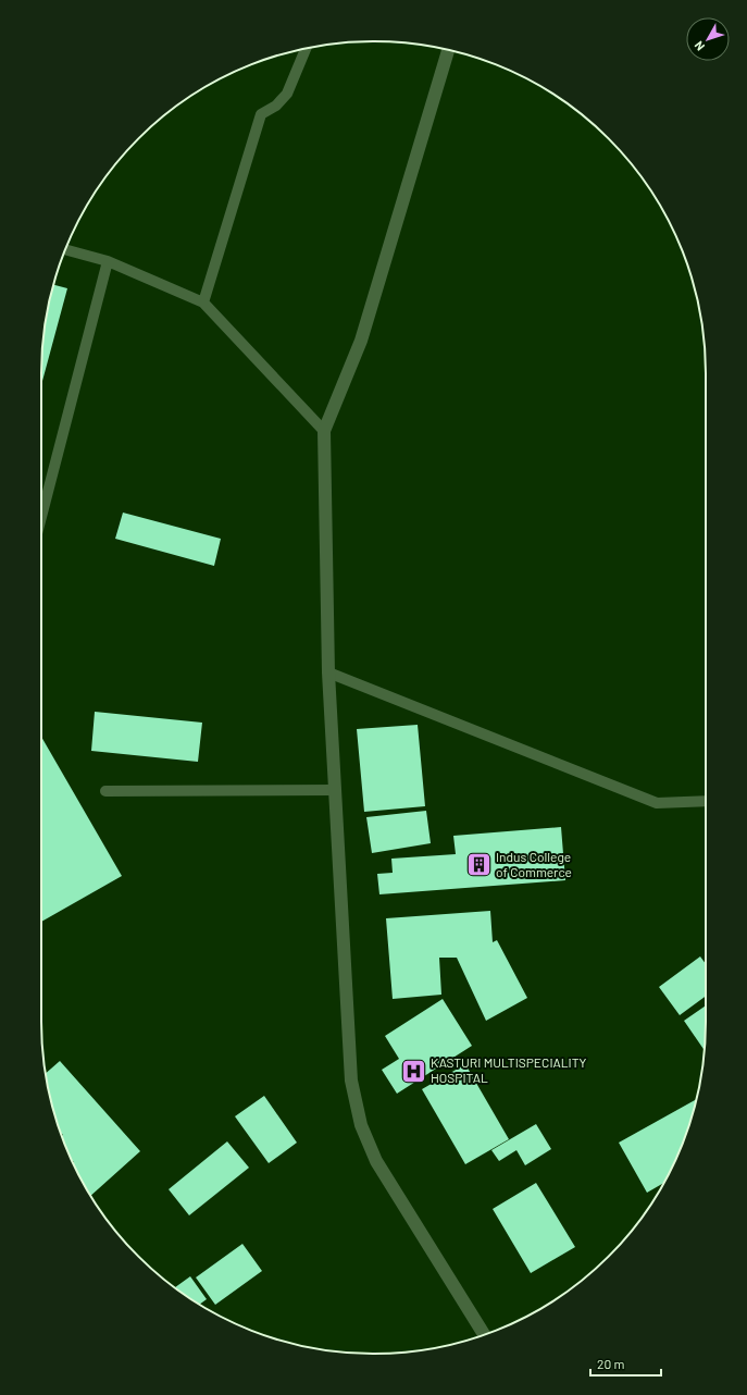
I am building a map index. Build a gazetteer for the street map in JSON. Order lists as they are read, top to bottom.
{
  "places": {
    "building": ["Indus College of Commerce"],
    "hospital": ["KASTURI MULTISPECIALITY HOSPITAL"]
  },
  "scale_bar": "20 m",
  "north": "bottom left"
}
